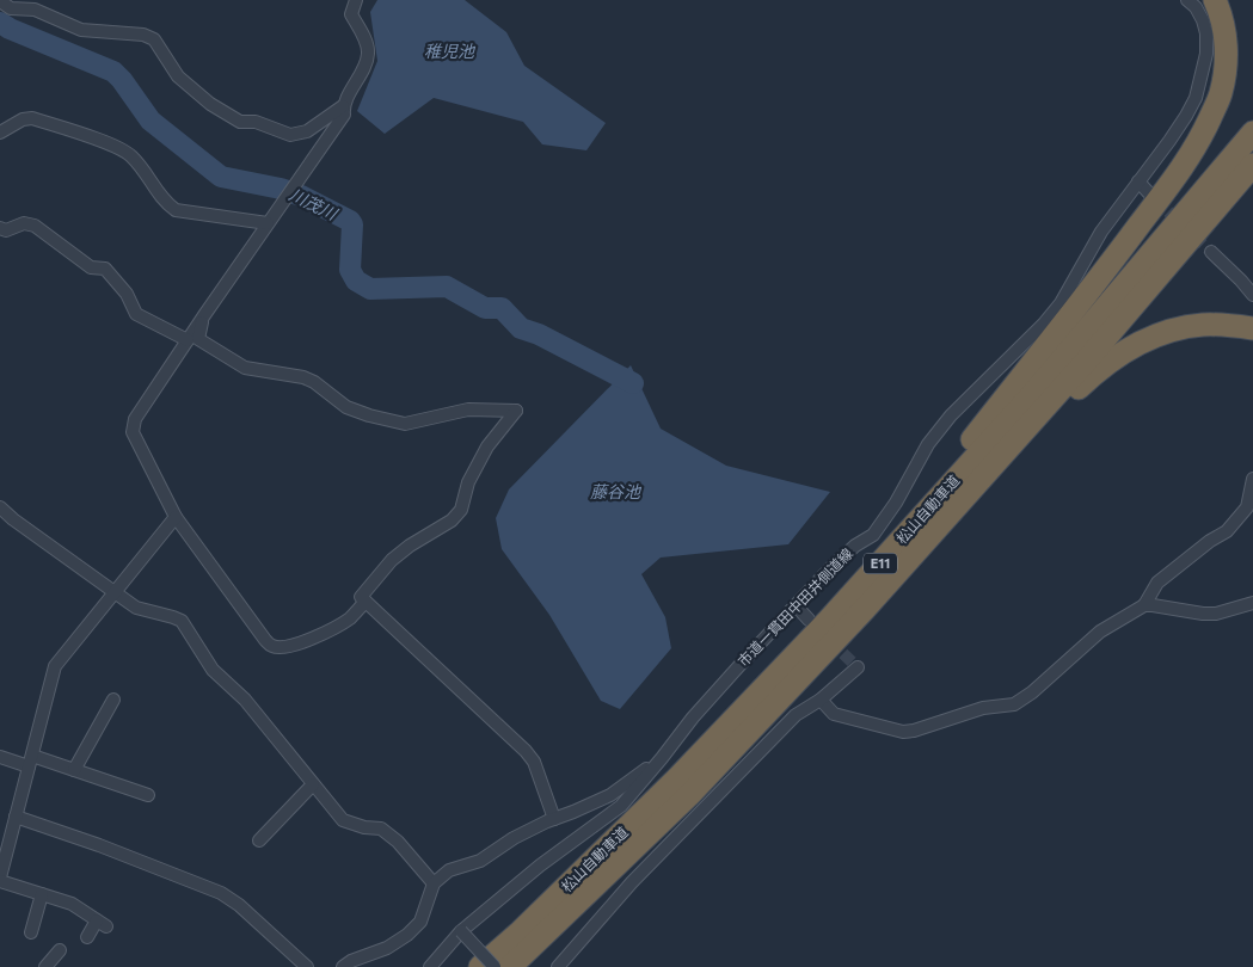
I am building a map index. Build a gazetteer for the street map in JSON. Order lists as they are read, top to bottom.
{
  "streets": {
    "highway": ["松山自動車道", "E11"],
    "street": ["市道一貫田中田井側道線"]
  },
  "water": ["稚児池", "川茂川", "藤谷池"]
}
